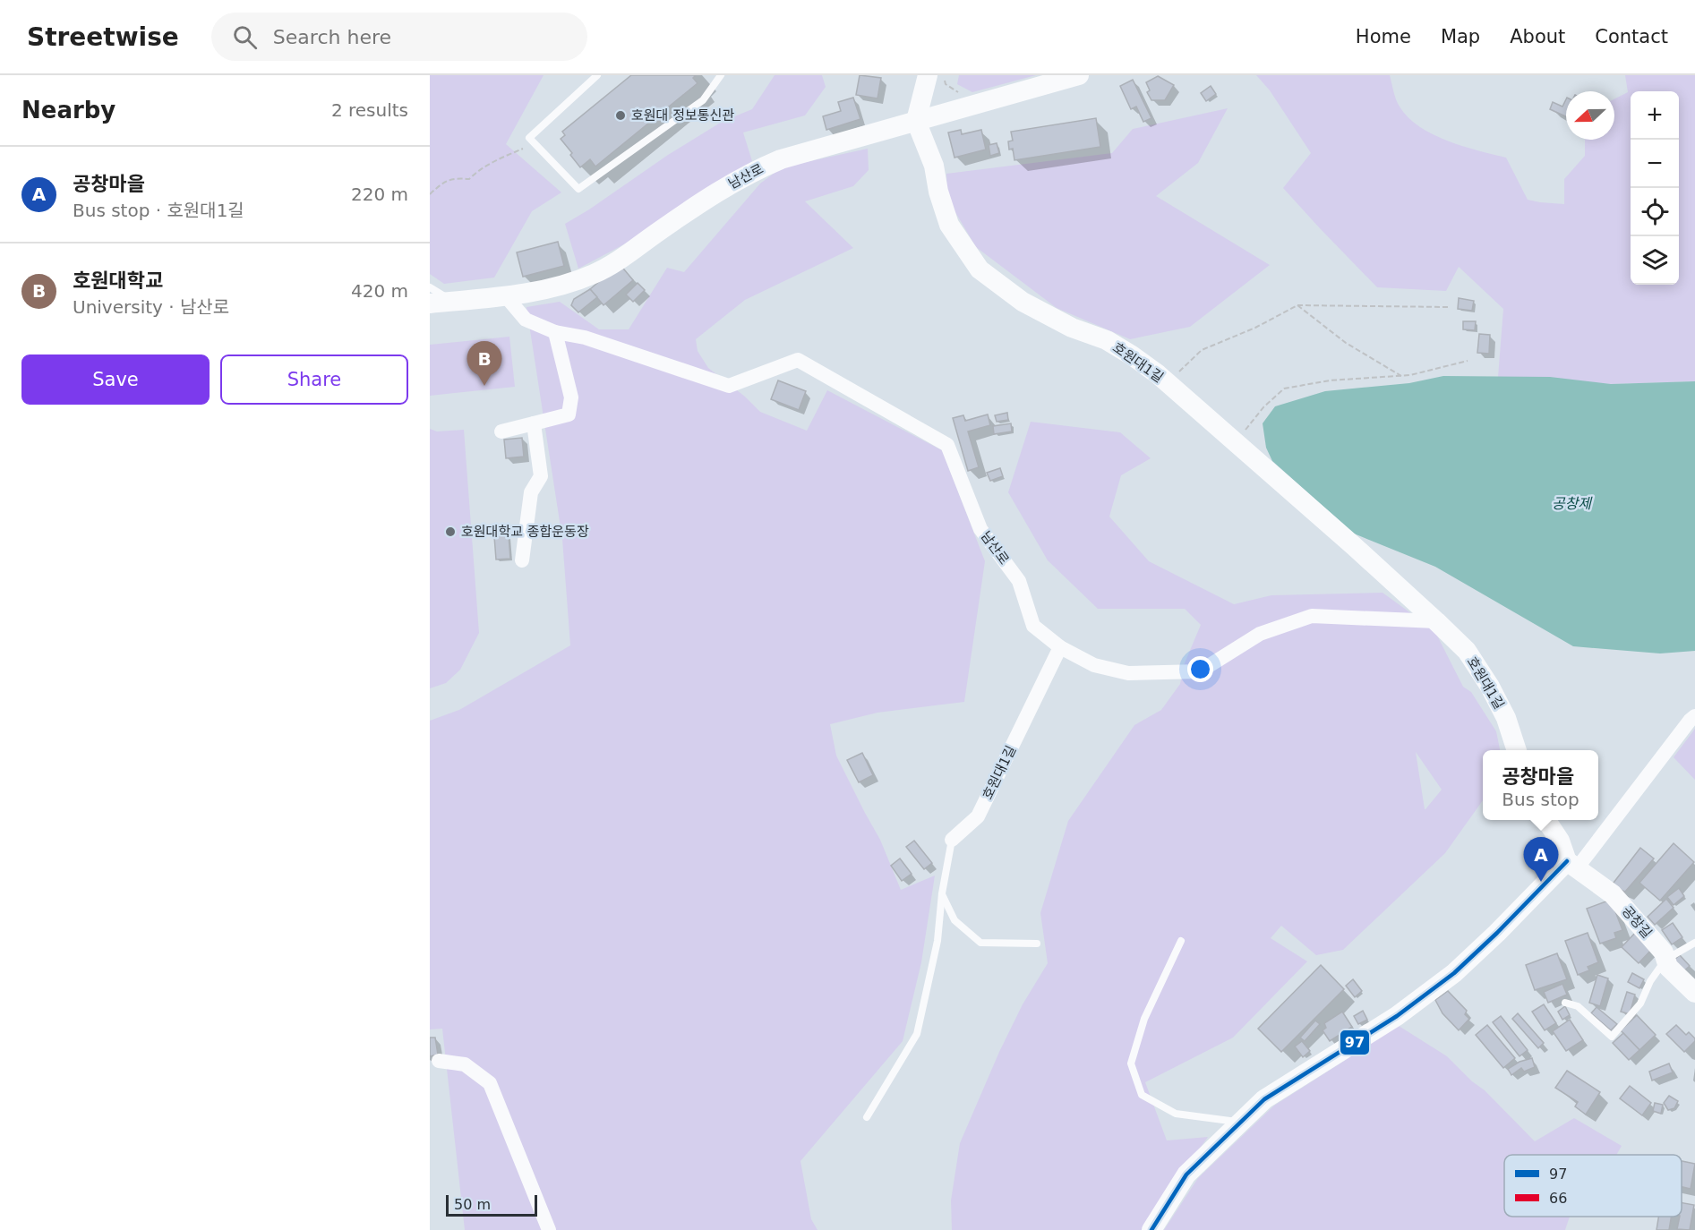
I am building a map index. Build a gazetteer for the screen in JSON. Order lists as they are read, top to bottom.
{
  "streets": {
    "street": ["남산로", "호원대1길", "공창길"]
  },
  "crossings": [
    ["남산로", "호원대1길"]
  ],
  "water": ["공창제"],
  "places": ["호원대 정보통신관", "호원대학교 종합운동장"],
  "lines": ["transit line 97"],
  "legend": ["97", "66"],
  "scale_bar": "50 m",
  "north": "left",
  "page": {
    "header": "Streetwise",
    "search": "Search here",
    "nav": [
      "Home",
      "Map",
      "About",
      "Contact"
    ],
    "heading": ["Nearby", "2 results"],
    "map_buttons": ["+", "−"],
    "list": [
      {
        "mark": "A",
        "name": "공창마을",
        "note": "Bus stop · 호원대1길",
        "value": "220 m"
      },
      {
        "mark": "B",
        "name": "호원대학교",
        "note": "University · 남산로",
        "value": "420 m"
      }
    ],
    "buttons": ["Save", "Share"],
    "pins": ["B", "A"],
    "popup": ["공창마을", "Bus stop"],
    "scale": "50 m"
  }
}
